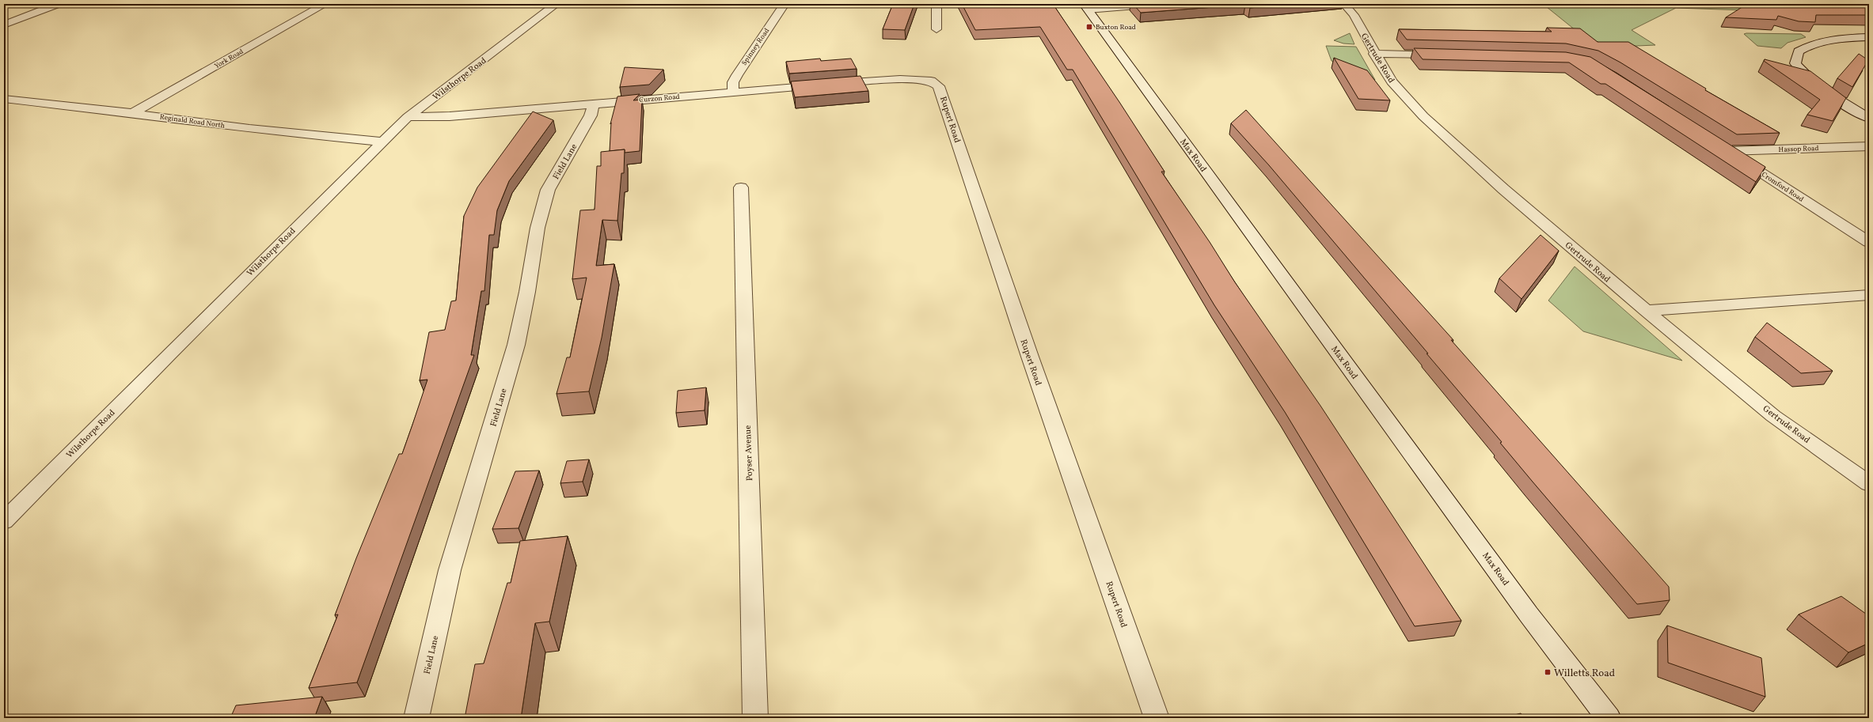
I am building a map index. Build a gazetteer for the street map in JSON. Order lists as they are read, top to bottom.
{
  "streets": {
    "street": [
      "Spinney Road",
      "Gertrude Road",
      "York Road",
      "Wilsthorpe Road",
      "Curzon Road",
      "Rupert Road",
      "Reginald Road North",
      "Hassop Road",
      "Max Road",
      "Field Lane",
      "Cromford Road",
      "Poyser Avenue"
    ]
  },
  "crossings": [
    ["Spinney Road", "Curzon Road"],
    ["York Road", "Reginald Road North"],
    ["Wilsthorpe Road", "Curzon Road"],
    ["Wilsthorpe Road", "Reginald Road North"],
    ["Curzon Road", "Rupert Road"],
    ["Curzon Road", "Field Lane"],
    ["Hassop Road", "Cromford Road"]
  ],
  "places": {
    "transit": ["Buxton Road", "Willetts Road"]
  }
}
